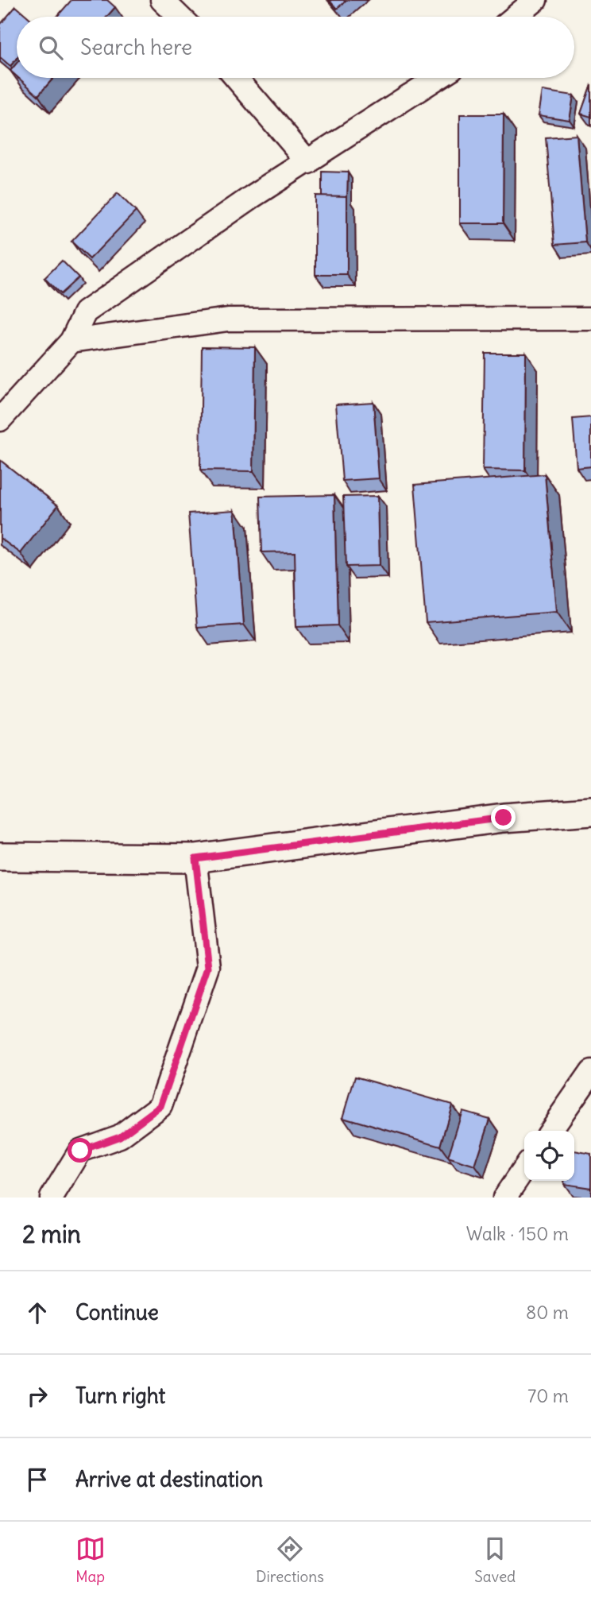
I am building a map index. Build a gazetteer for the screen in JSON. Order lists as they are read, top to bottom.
{
  "page": {
    "search": "Search here",
    "heading": ["2 min", "Walk · 150 m"],
    "list": [
      ["Continue", "80 m"],
      ["Turn right", "70 m"],
      "Arrive at destination"
    ],
    "nav": ["Map", "Directions", "Saved"]
  }
}
